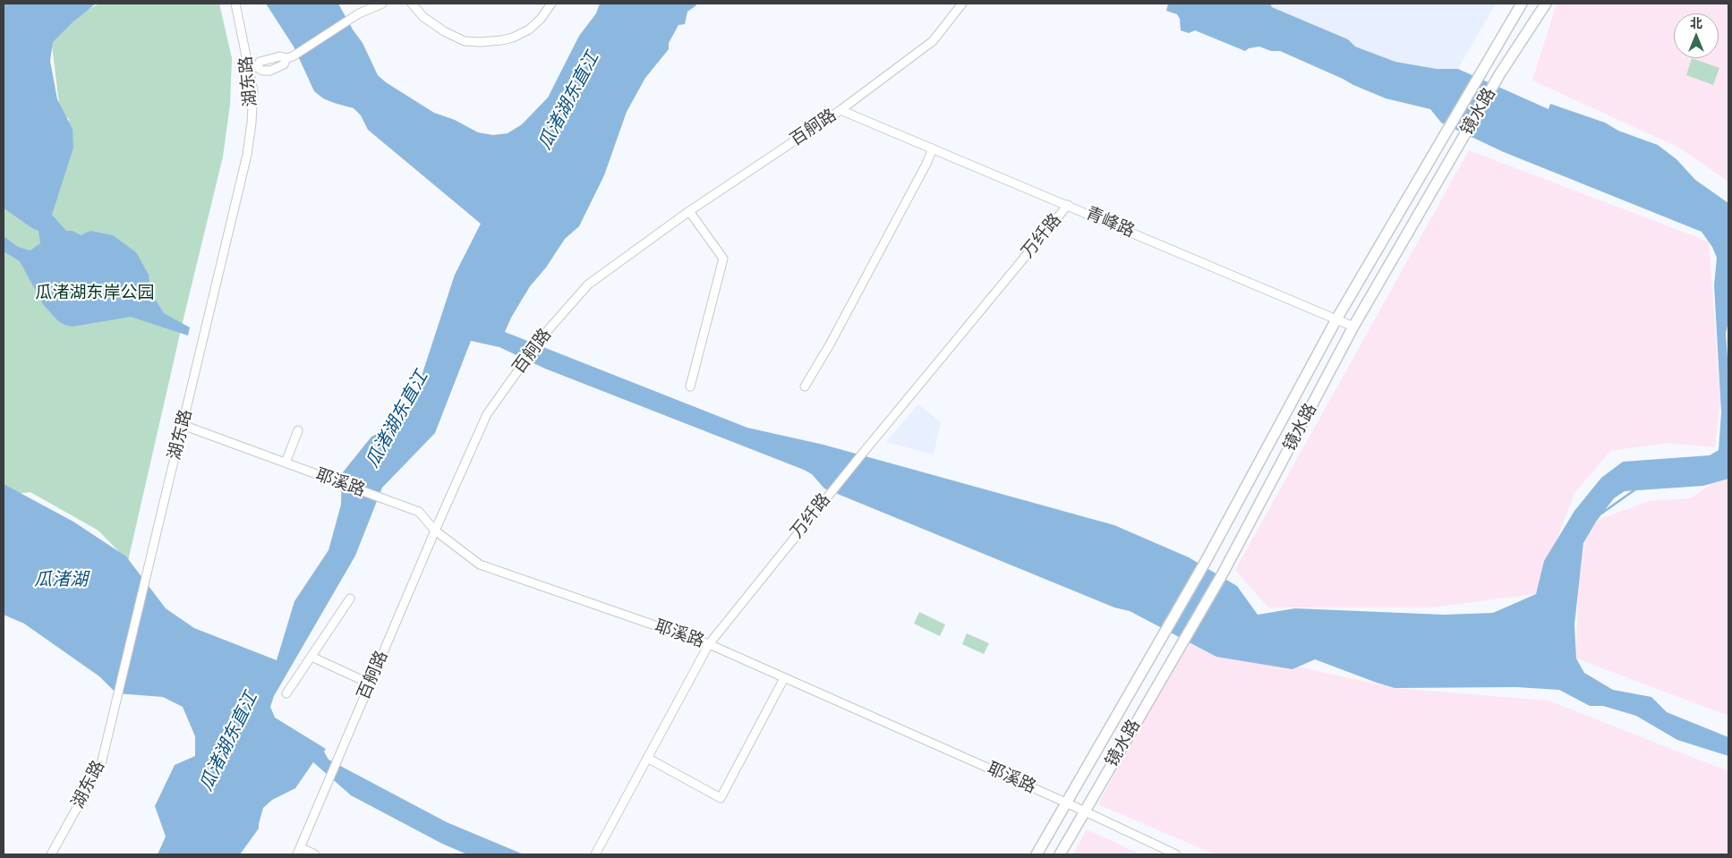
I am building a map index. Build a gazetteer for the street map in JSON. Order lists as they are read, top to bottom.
{
  "streets": {
    "main road": ["镜水路"],
    "street": [
      "湖东路",
      "百舸路",
      "青峰路",
      "万纤路",
      "耶溪路"
    ]
  },
  "crossings": [
    ["湖东路", "耶溪路"],
    ["镜水路", "青峰路"],
    ["镜水路", "耶溪路"],
    ["百舸路", "青峰路"],
    ["百舸路", "耶溪路"],
    ["青峰路", "万纤路"],
    ["万纤路", "耶溪路"]
  ],
  "water": ["瓜渚湖东直江", "瓜渚湖"],
  "parks": ["瓜渚湖东岸公园"],
  "north": "top"
}
